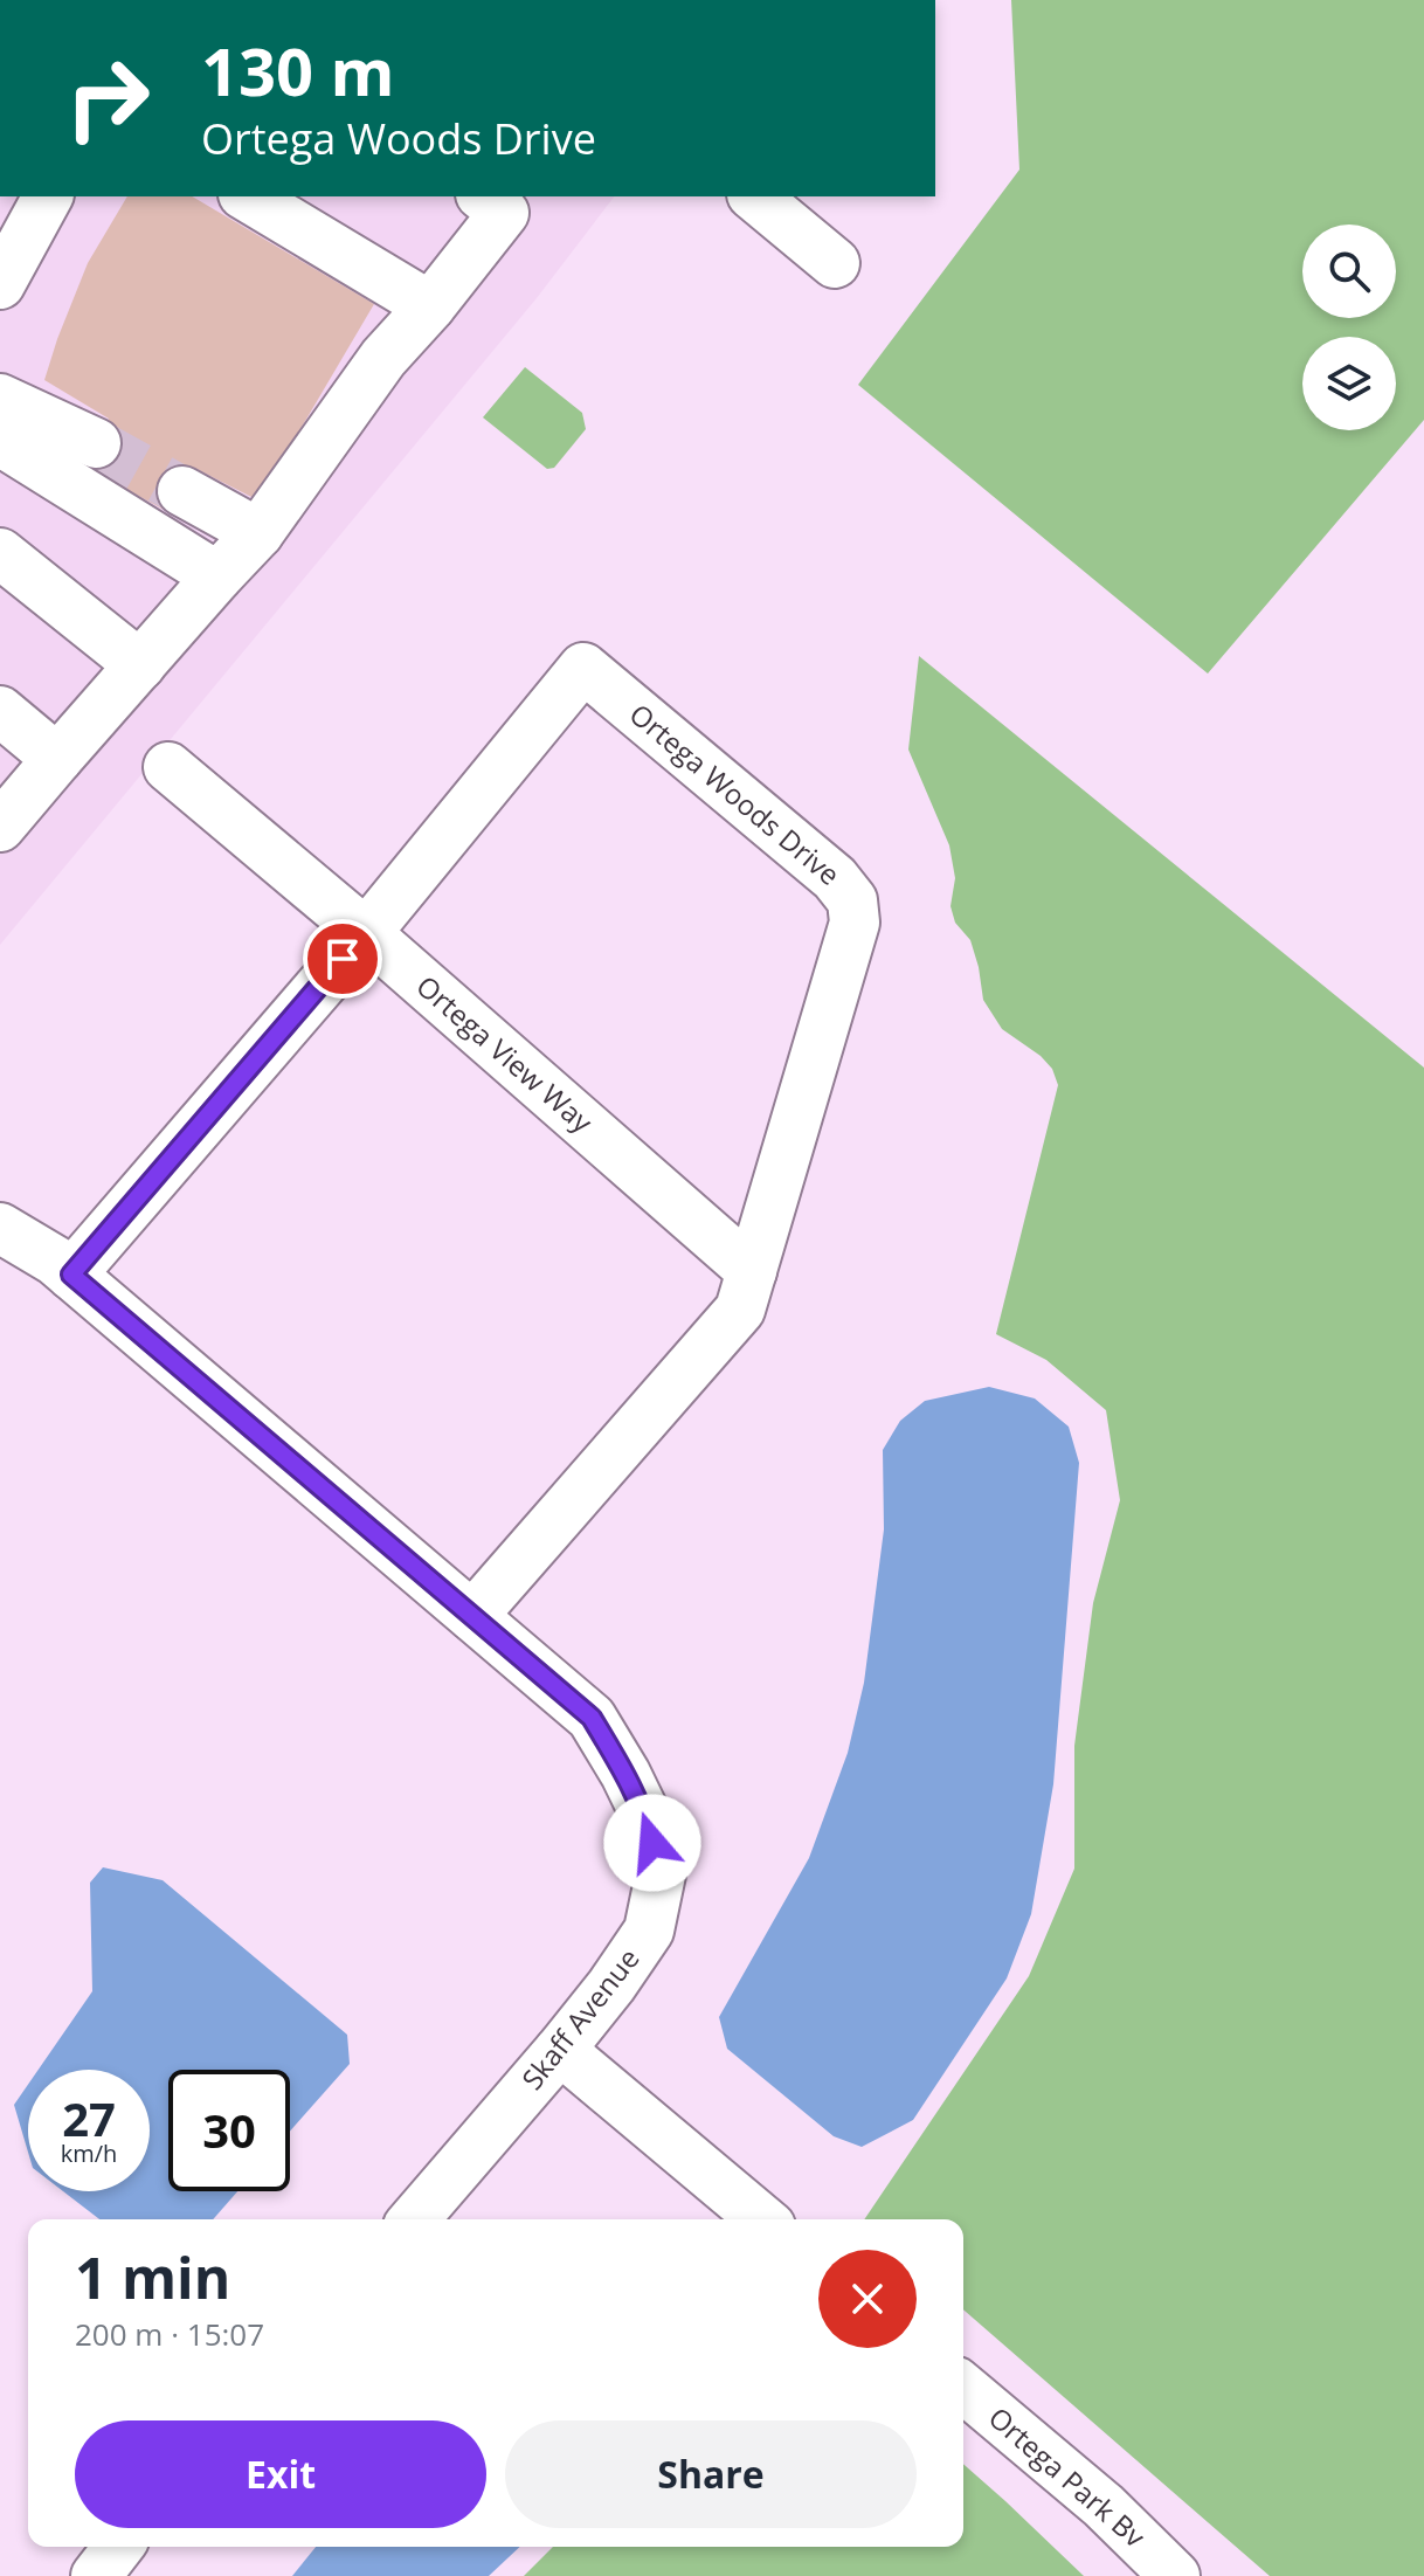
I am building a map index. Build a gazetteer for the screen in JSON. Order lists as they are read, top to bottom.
{
  "streets": {
    "street": [
      "Ortega Woods Drive",
      "Ortega View Way",
      "Skaff Avenue",
      "Ortega Park Bv"
    ]
  },
  "crossings": [
    ["Ortega Woods Drive", "Ortega View Way"],
    ["Ortega Woods Drive", "Skaff Avenue"]
  ],
  "page": {
    "turn": ["130 m", "Ortega Woods Drive"],
    "speed": "27 km/h",
    "limit": "30",
    "heading": ["1 min", "200 m · 15:07"],
    "buttons": ["Exit", "Share"]
  }
}
